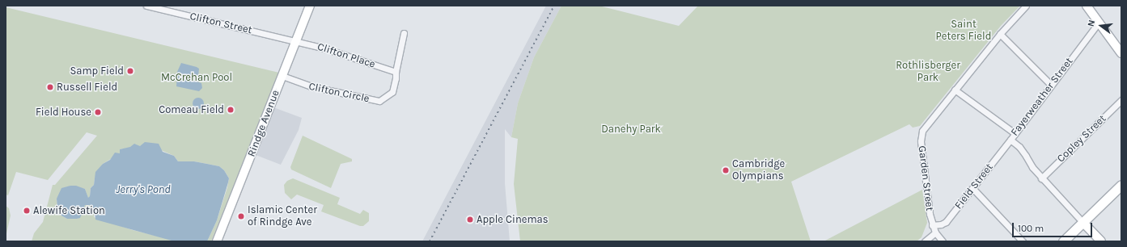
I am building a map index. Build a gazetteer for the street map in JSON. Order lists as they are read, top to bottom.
{
  "streets": {
    "street": [
      "Clifton Street",
      "Clifton Place",
      "Clifton Circle",
      "Fayerweather Street",
      "Rindge Avenue",
      "Copley Street",
      "Garden Street",
      "Field Street"
    ]
  },
  "crossings": [
    ["Clifton Street", "Clifton Place"],
    ["Clifton Street", "Rindge Avenue"],
    ["Clifton Place", "Clifton Circle"],
    ["Clifton Place", "Rindge Avenue"],
    ["Clifton Circle", "Rindge Avenue"],
    ["Fayerweather Street", "Copley Street"],
    ["Fayerweather Street", "Field Street"],
    ["Garden Street", "Field Street"]
  ],
  "water": ["Jerry's Pond"],
  "parks": [
    "Saint Peters Field",
    "Rothlisberger Park",
    "McCrehan Pool",
    "Danehy Park"
  ],
  "places": [
    "Samp Field",
    "Russell Field",
    "Comeau Field",
    "Field House",
    "Cambridge Olympians",
    "Alewife Station",
    "Islamic Center of Rindge Ave",
    "Apple Cinemas"
  ],
  "scale_bar": "100 m",
  "north": "left"
}
